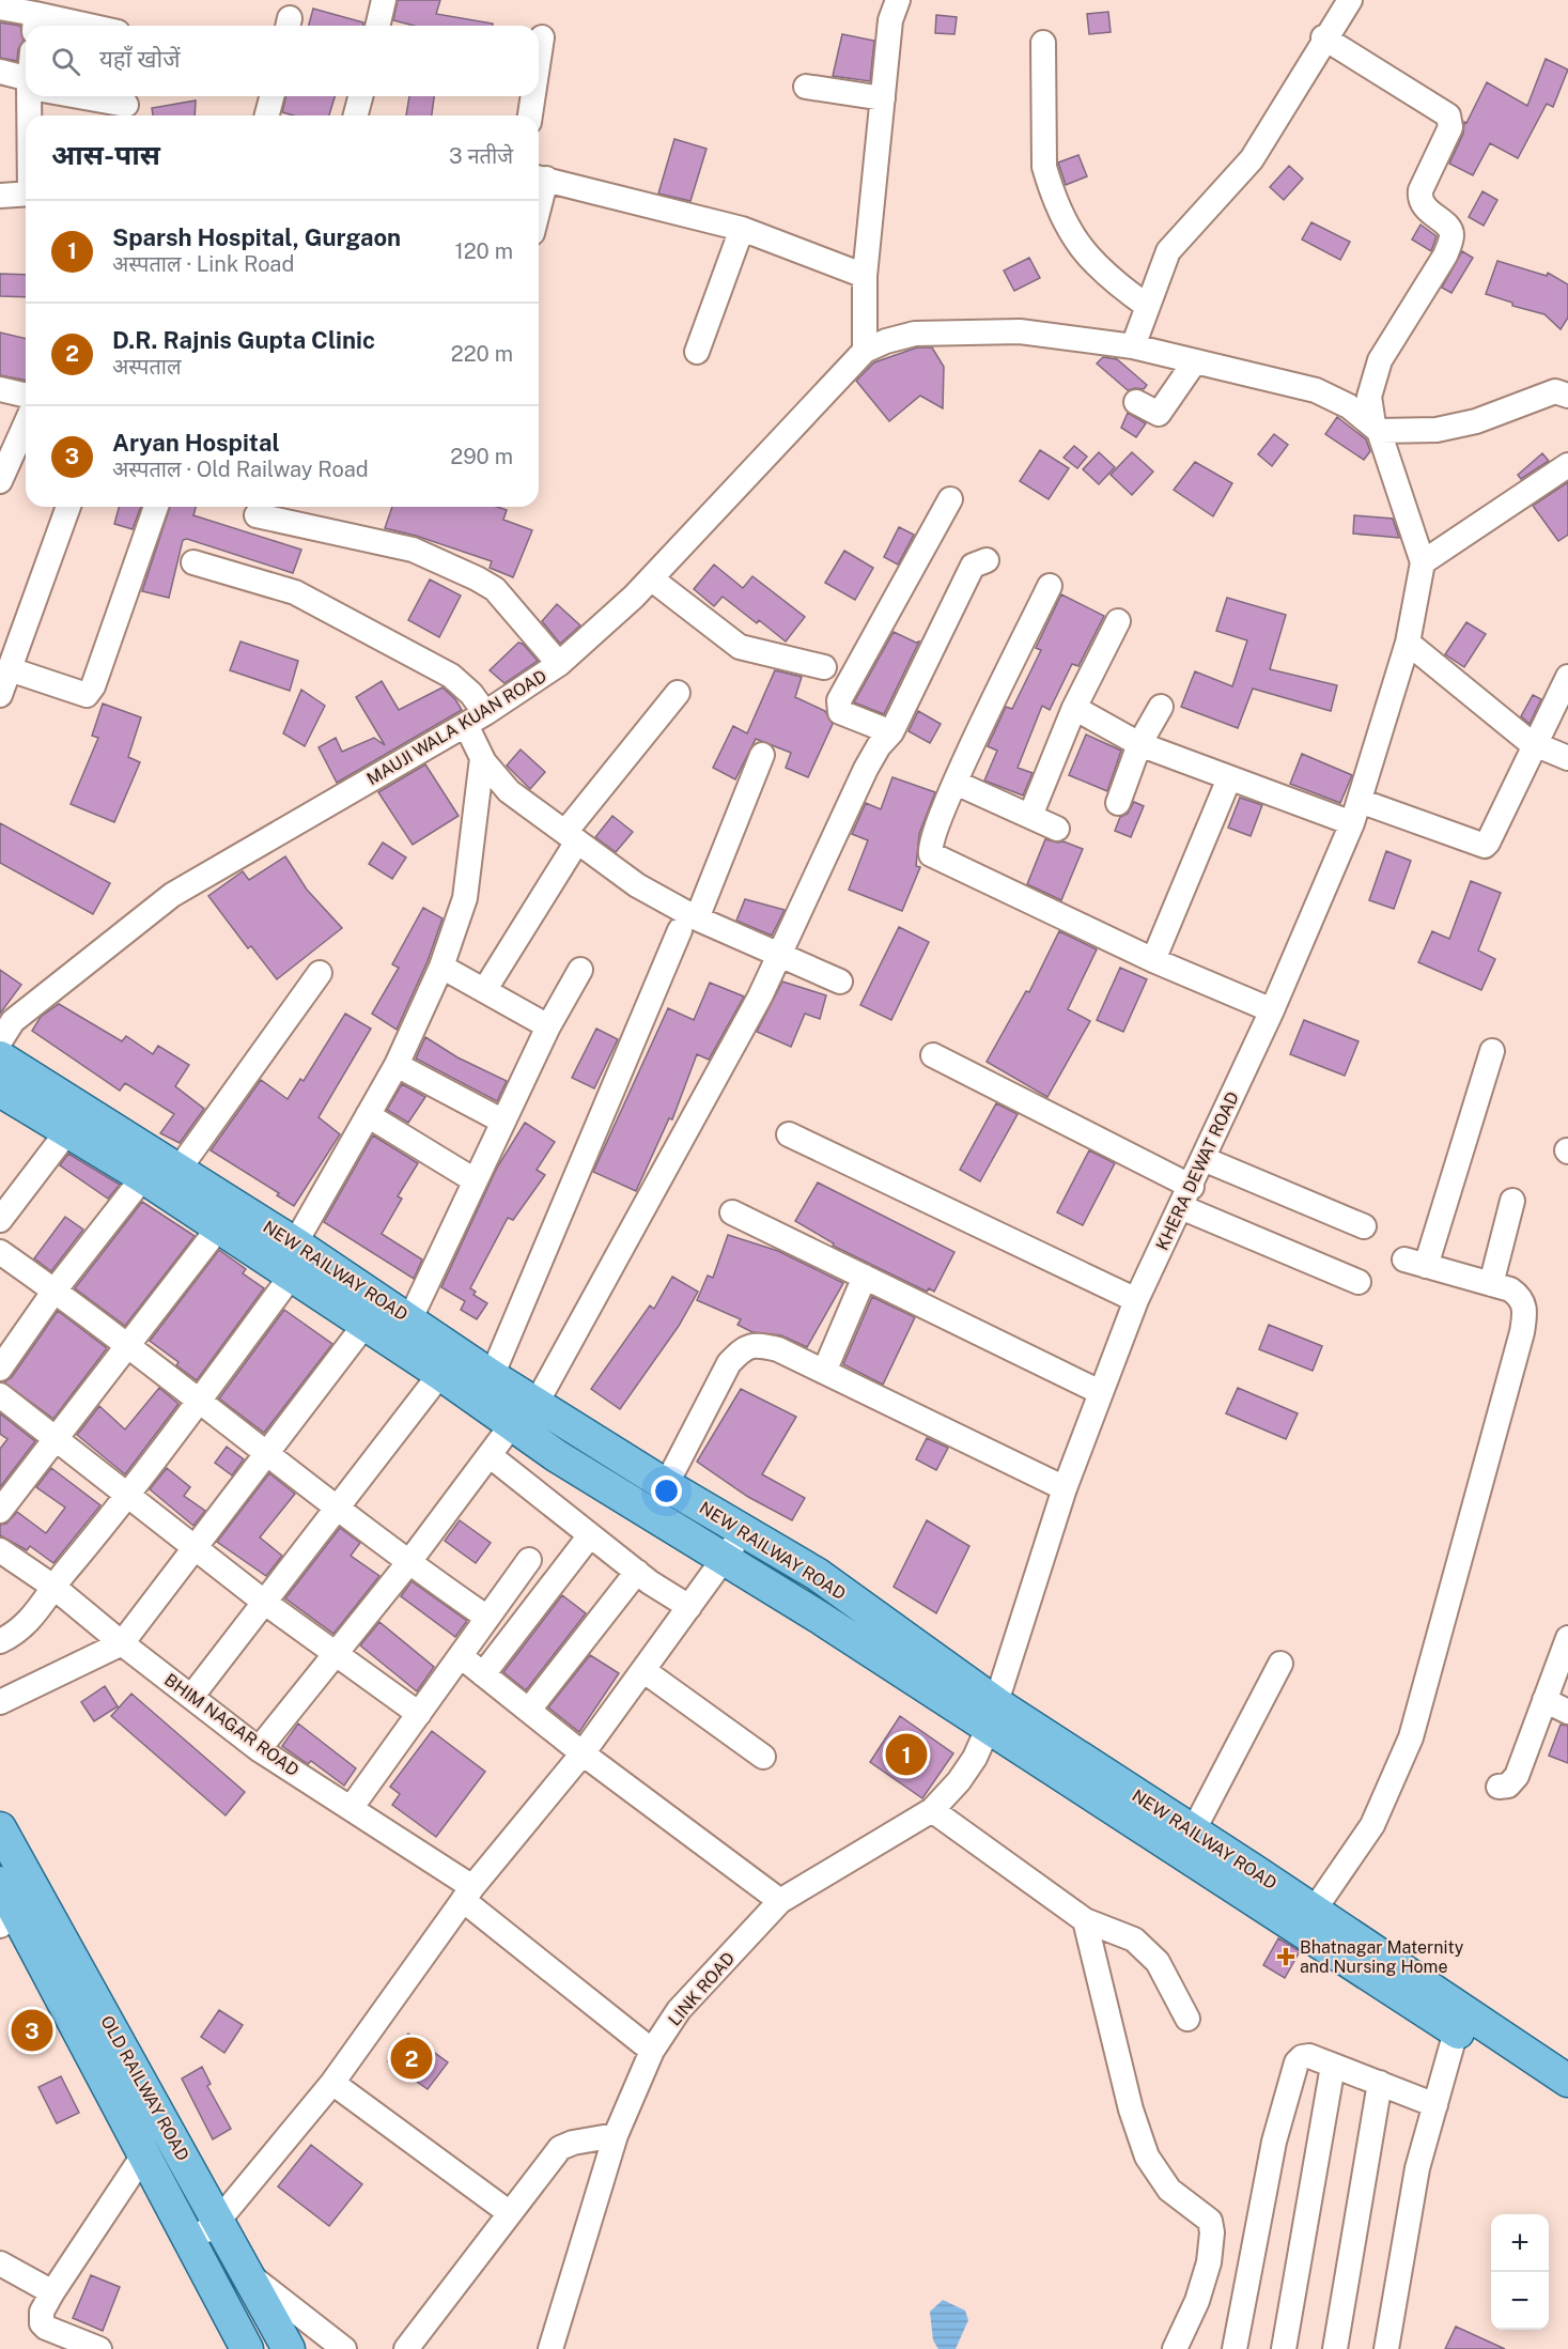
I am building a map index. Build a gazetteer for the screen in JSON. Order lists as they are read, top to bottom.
{
  "streets": {
    "main road": ["NEW RAILWAY ROAD", "OLD RAILWAY ROAD"],
    "street": [
      "MAUJI WALA KUAN ROAD",
      "KHERA DEWAT ROAD",
      "BHIM NAGAR ROAD",
      "LINK ROAD"
    ]
  },
  "crossings": [
    ["KHERA DEWAT ROAD", "NEW RAILWAY ROAD"],
    ["KHERA DEWAT ROAD", "LINK ROAD"],
    ["NEW RAILWAY ROAD", "LINK ROAD"],
    ["BHIM NAGAR ROAD", "LINK ROAD"]
  ],
  "places": {
    "health": ["Bhatnagar Maternity and Nursing Home"]
  },
  "page": {
    "search": "यहाँ खोजें",
    "heading": ["आस-पास", "3 नतीजे"],
    "list": [
      {
        "mark": "1",
        "name": "Sparsh Hospital, Gurgaon",
        "note": "अस्पताल · Link Road",
        "value": "120 m"
      },
      {
        "mark": "2",
        "name": "D.R. Rajnis Gupta Clinic",
        "note": "अस्पताल",
        "value": "220 m"
      },
      {
        "mark": "3",
        "name": "Aryan Hospital",
        "note": "अस्पताल · Old Railway Road",
        "value": "290 m"
      }
    ],
    "pins": ["1", "3", "2"],
    "map_buttons": ["+", "−"]
  }
}
